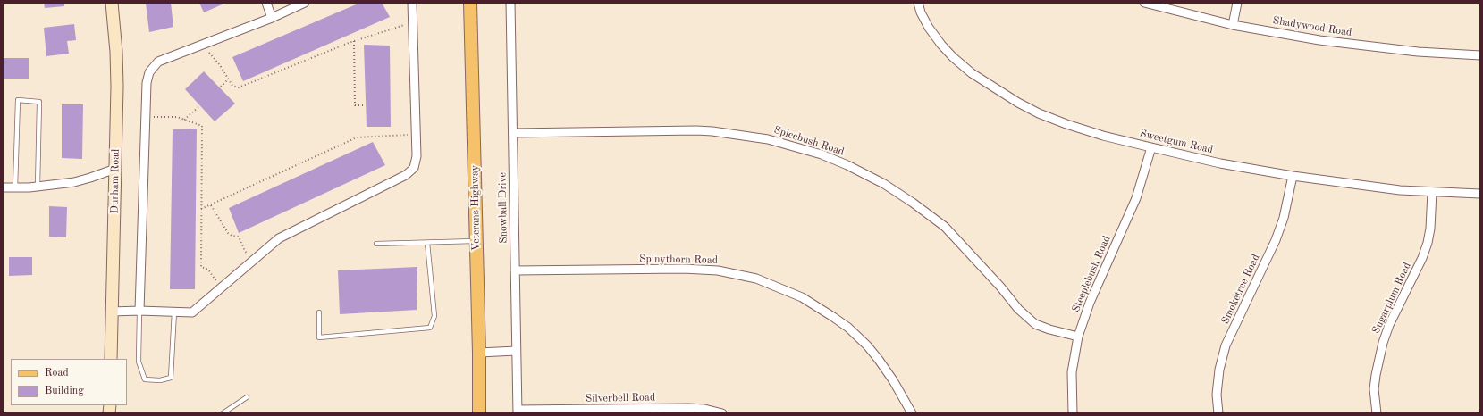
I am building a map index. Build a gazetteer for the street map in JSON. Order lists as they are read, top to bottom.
{
  "streets": {
    "main road": ["Durham Road", "Veterans Highway"],
    "street": [
      "Shadywood Road",
      "Spicebush Road",
      "Sweetgum Road",
      "Snowball Drive",
      "Spinythorn Road",
      "Steeplebush Road",
      "Smoketree Road",
      "Sugarplum Road",
      "Silverbell Road"
    ]
  },
  "crossings": [
    ["Spicebush Road", "Snowball Drive"],
    ["Spicebush Road", "Steeplebush Road"],
    ["Sweetgum Road", "Steeplebush Road"],
    ["Sweetgum Road", "Smoketree Road"],
    ["Sweetgum Road", "Sugarplum Road"],
    ["Snowball Drive", "Spinythorn Road"],
    ["Snowball Drive", "Silverbell Road"]
  ],
  "legend": ["Road", "Building"]
}
